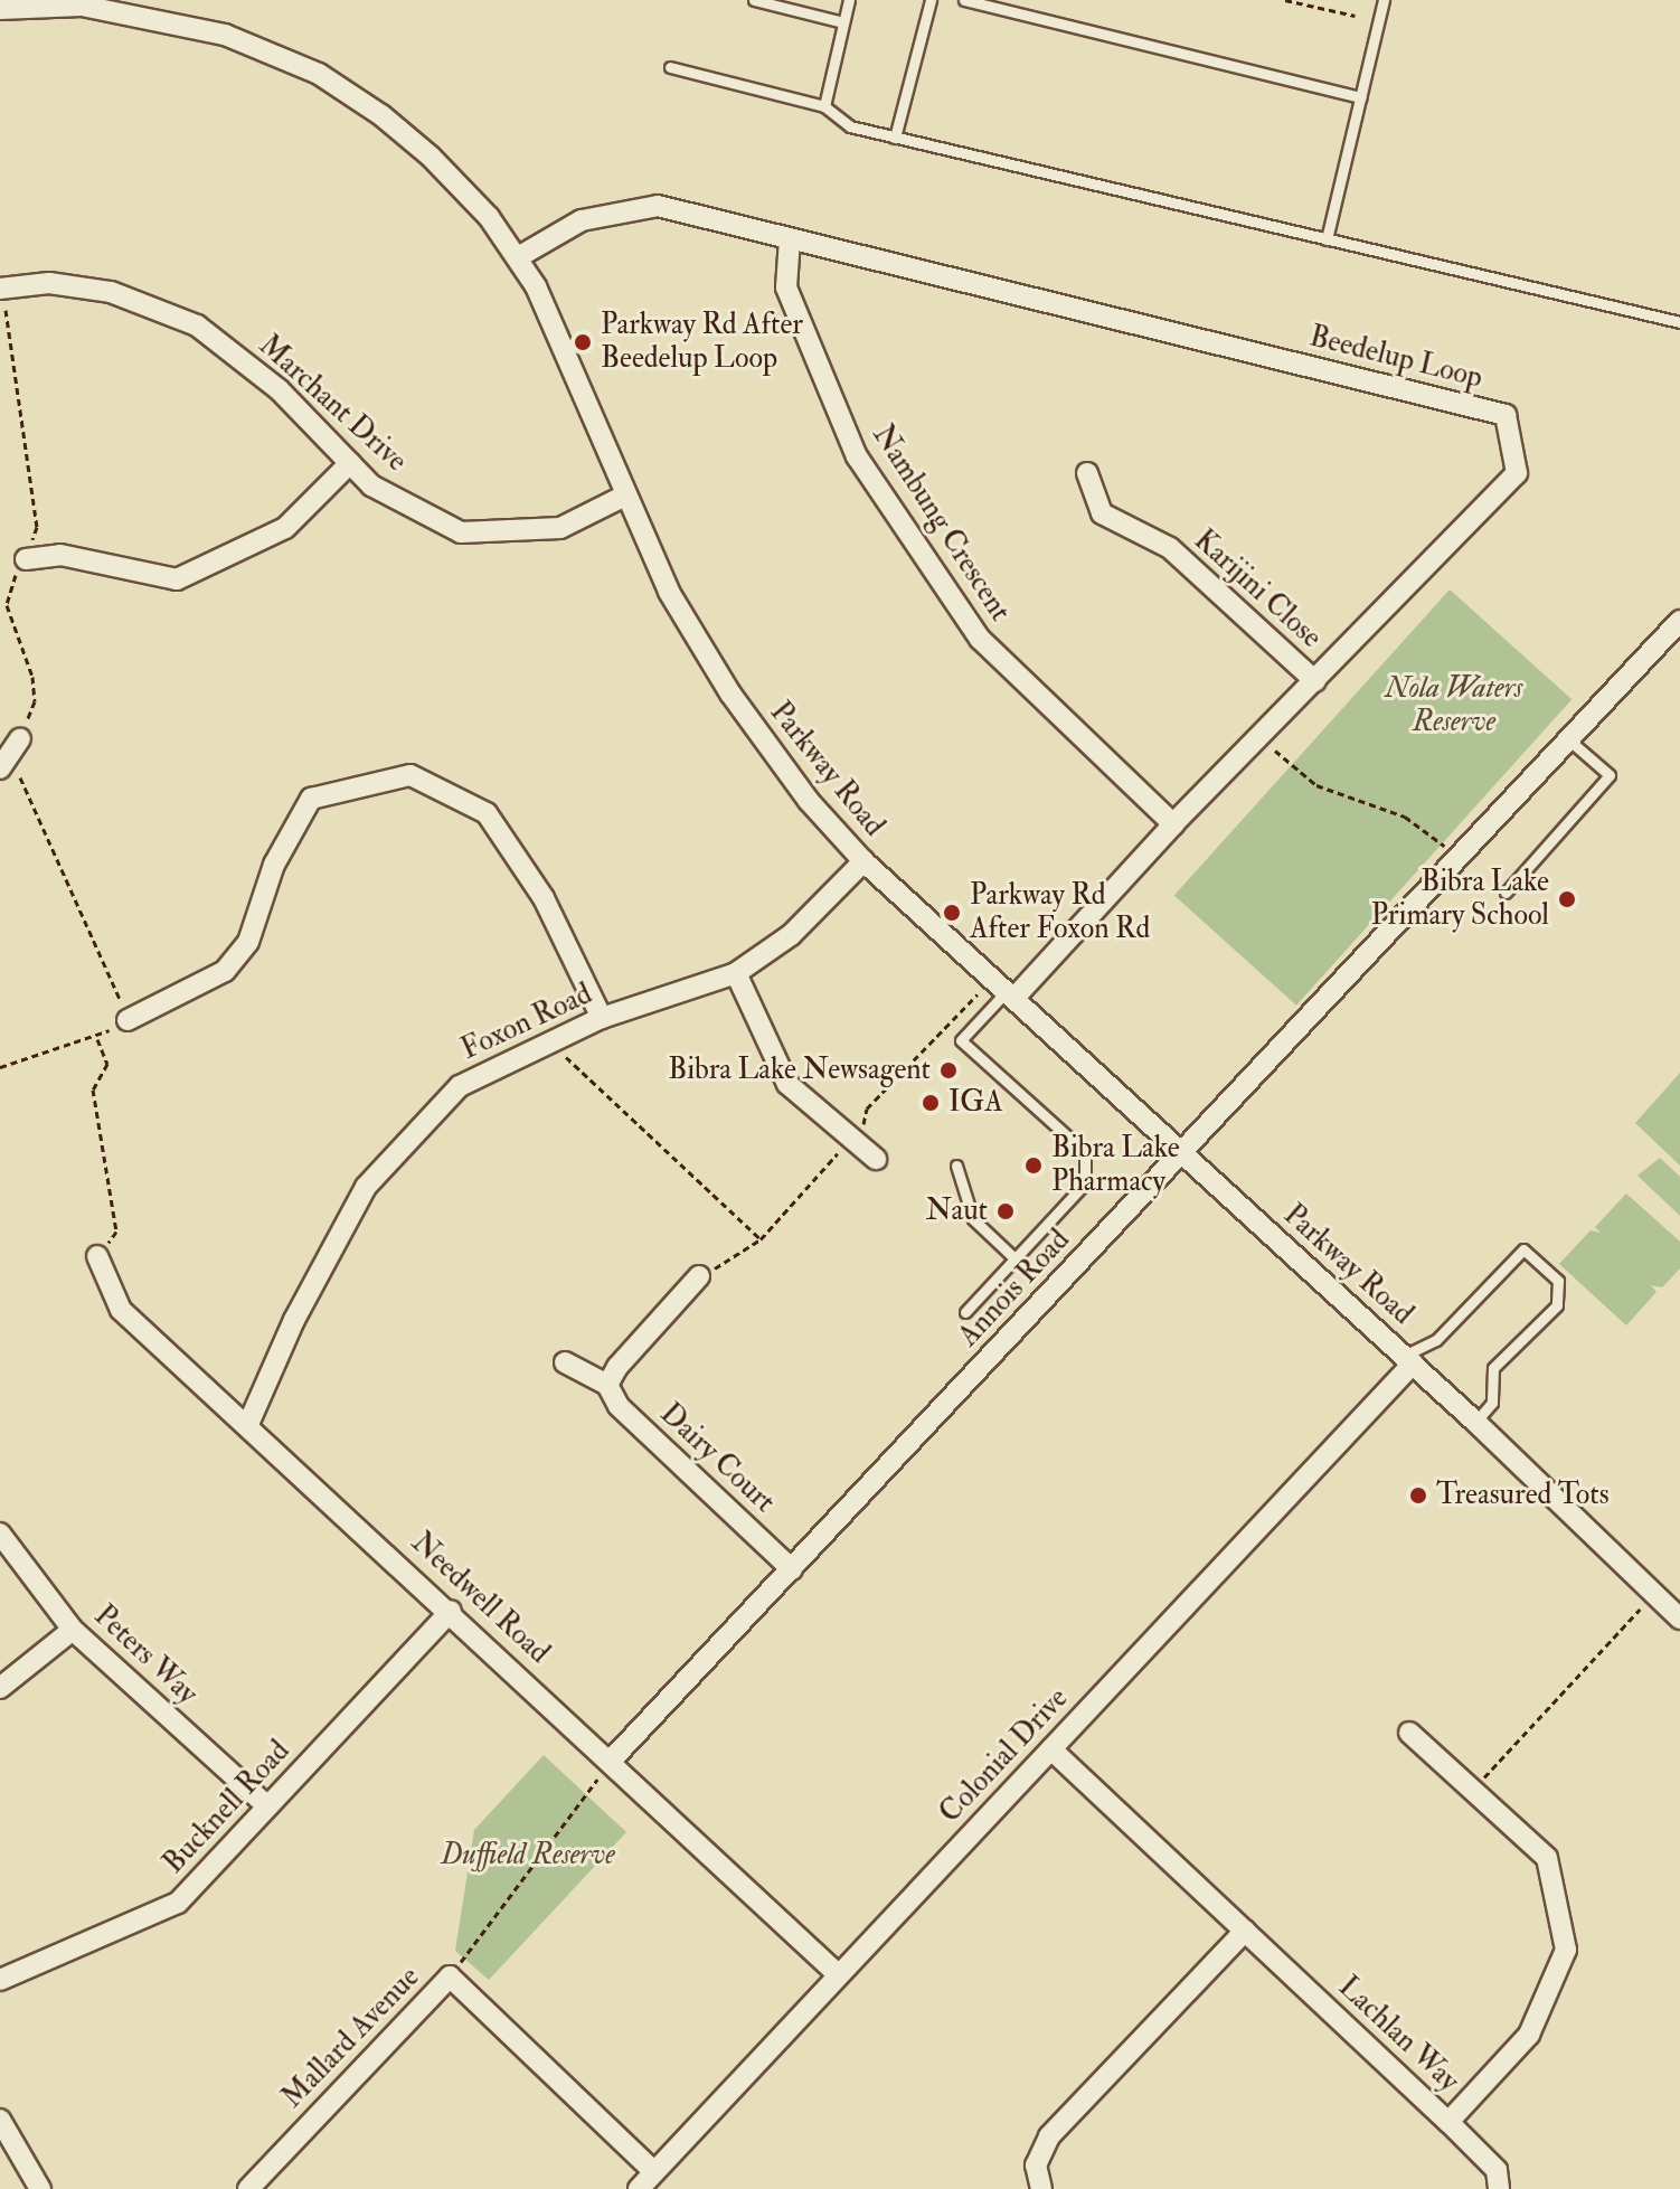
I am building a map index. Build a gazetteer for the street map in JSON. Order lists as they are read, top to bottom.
{
  "streets": {
    "street": [
      "Beedelup Loop",
      "Marchant Drive",
      "Nambung Crescent",
      "Karijini Close",
      "Parkway Road",
      "Foxon Road",
      "Annois Road",
      "Dairy Court",
      "Needwell Road",
      "Peters Way",
      "Colonial Drive",
      "Bucknell Road",
      "Lachlan Way",
      "Mallard Avenue"
    ]
  },
  "crossings": [
    ["Beedelup Loop", "Nambung Crescent"],
    ["Beedelup Loop", "Karijini Close"],
    ["Beedelup Loop", "Parkway Road"],
    ["Marchant Drive", "Parkway Road"],
    ["Parkway Road", "Foxon Road"],
    ["Parkway Road", "Annois Road"],
    ["Parkway Road", "Colonial Drive"],
    ["Foxon Road", "Needwell Road"],
    ["Annois Road", "Dairy Court"],
    ["Annois Road", "Needwell Road"],
    ["Needwell Road", "Colonial Drive"],
    ["Needwell Road", "Bucknell Road"],
    ["Peters Way", "Bucknell Road"],
    ["Colonial Drive", "Lachlan Way"],
    ["Colonial Drive", "Mallard Avenue"]
  ],
  "parks": ["Nola Waters Reserve", "Duffield Reserve"],
  "places": [
    "Parkway Rd After Beedelup Loop",
    "Bibra Lake Primary School",
    "Parkway Rd After Foxon Rd",
    "Bibra Lake Newsagent",
    "IGA",
    "Bibra Lake Pharmacy",
    "Naut",
    "Treasured Tots"
  ]
}
